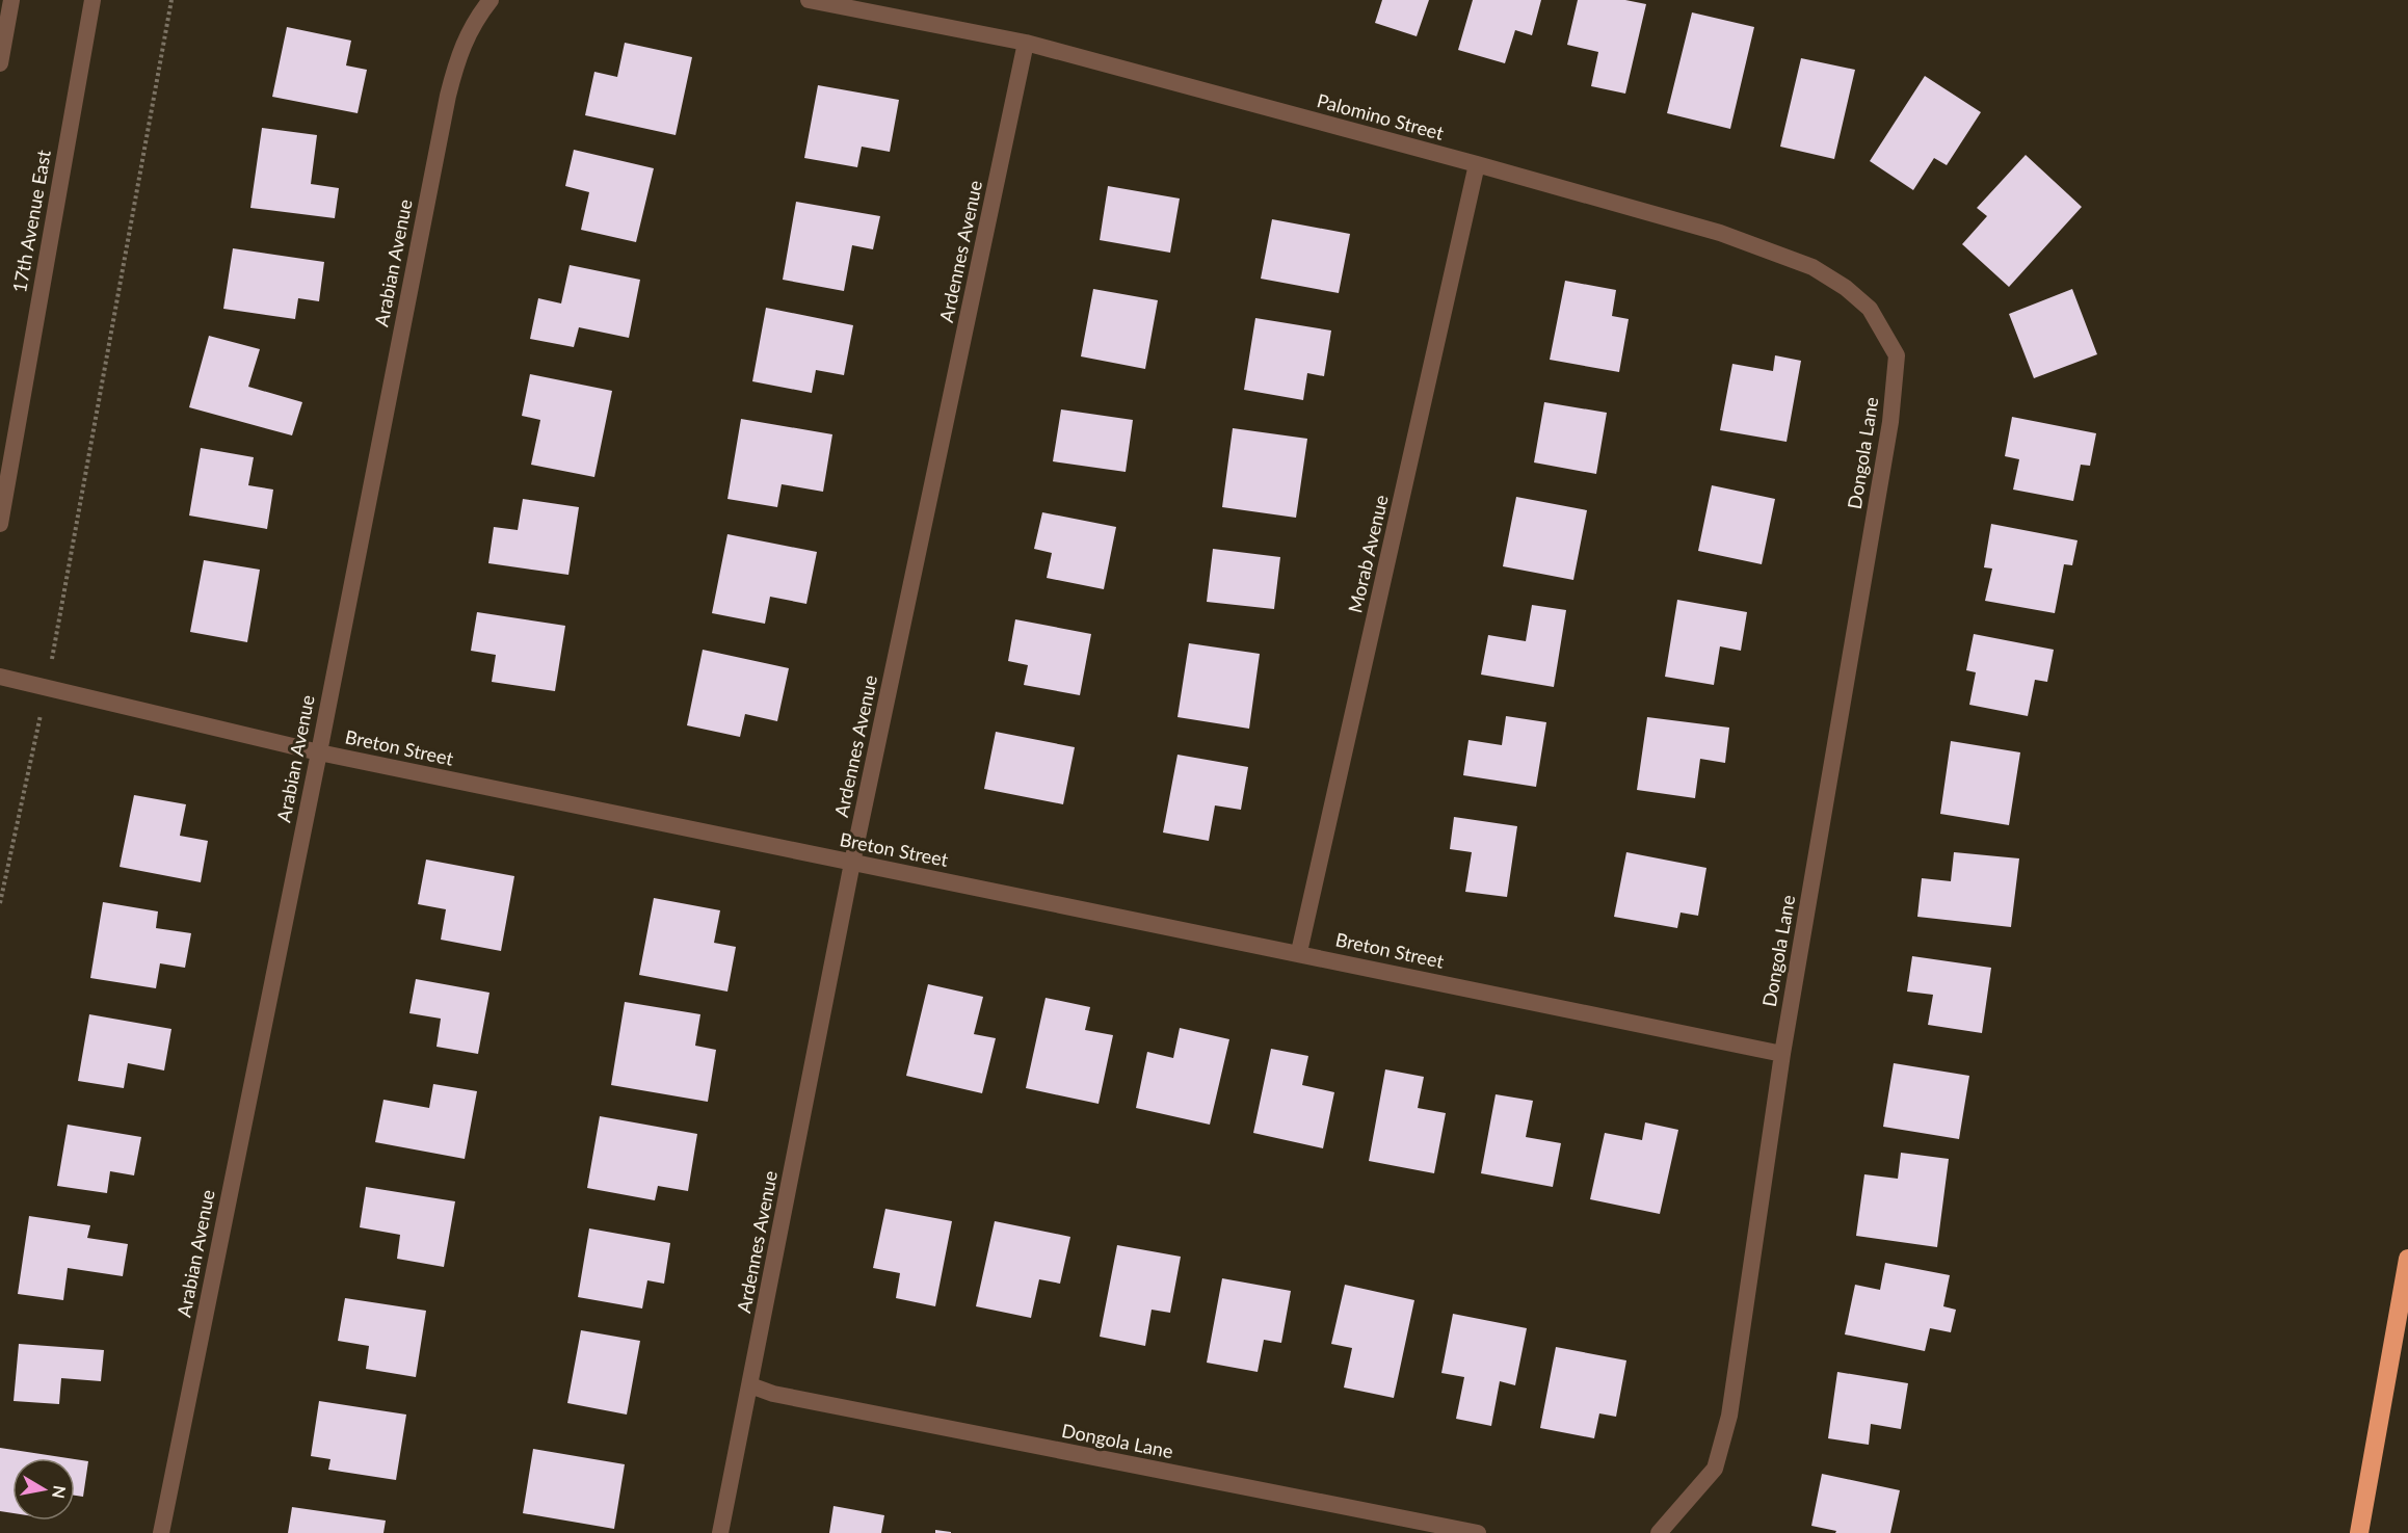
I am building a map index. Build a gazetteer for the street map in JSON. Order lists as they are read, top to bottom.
{
  "streets": {
    "street": [
      "Palomino Street",
      "17th Avenue East",
      "Ardennes Avenue",
      "Arabian Avenue",
      "Dongola Lane",
      "Morab Avenue",
      "Breton Street"
    ]
  },
  "crossings": [
    ["Palomino Street", "Ardennes Avenue"],
    ["Palomino Street", "Dongola Lane"],
    ["Palomino Street", "Morab Avenue"],
    ["Ardennes Avenue", "Dongola Lane"],
    ["Ardennes Avenue", "Breton Street"],
    ["Arabian Avenue", "Breton Street"],
    ["Dongola Lane", "Breton Street"],
    ["Morab Avenue", "Breton Street"]
  ],
  "north": "right"
}
